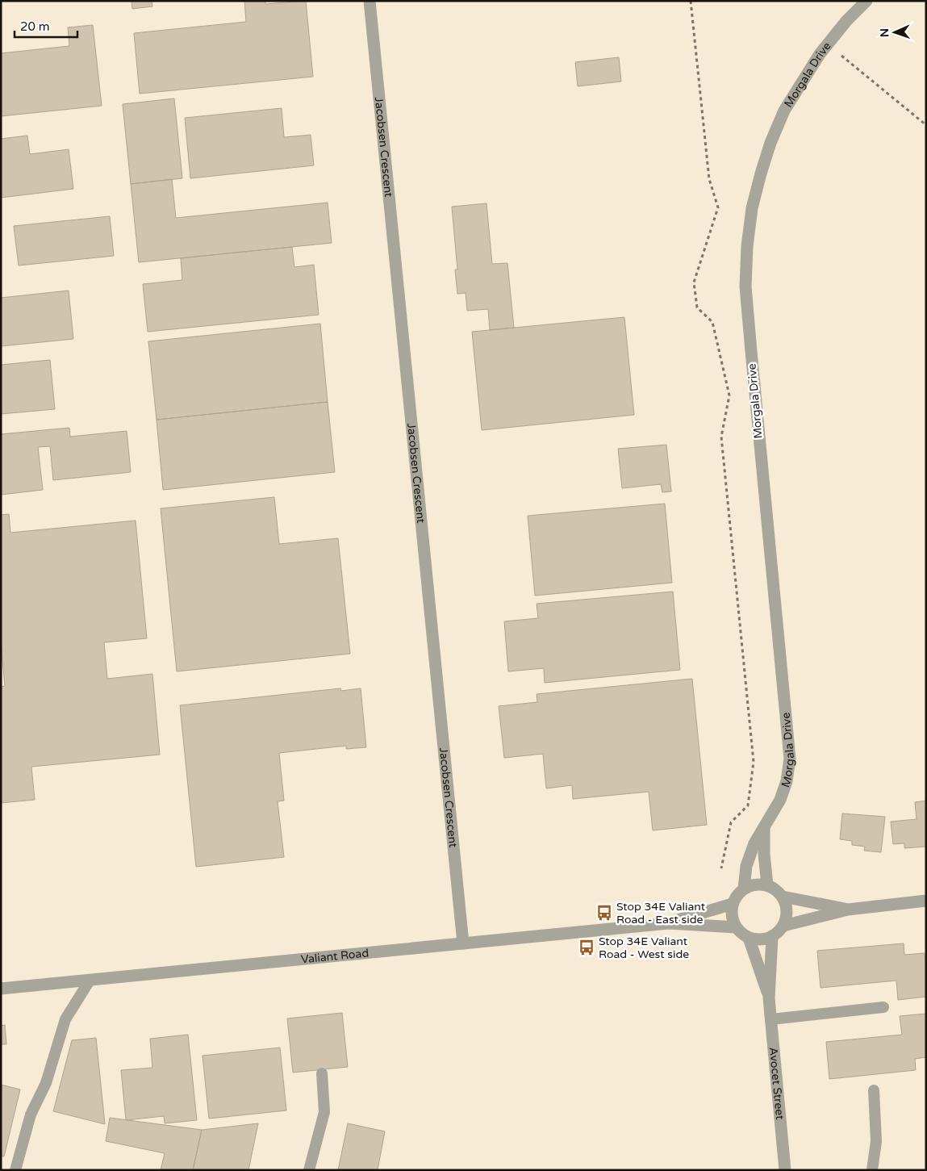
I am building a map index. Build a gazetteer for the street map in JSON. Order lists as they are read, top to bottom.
{
  "streets": {
    "street": [
      "Morgala Drive",
      "Jacobsen Crescent",
      "Valiant Road",
      "Avocet Street"
    ]
  },
  "crossings": [
    ["Morgala Drive", "Valiant Road"],
    ["Morgala Drive", "Avocet Street"],
    ["Jacobsen Crescent", "Valiant Road"],
    ["Valiant Road", "Avocet Street"]
  ],
  "places": {
    "bus stop": ["Stop 34E Valiant Road - East side", "Stop 34E Valiant Road - West side"]
  },
  "scale_bar": "20 m",
  "north": "left"
}
